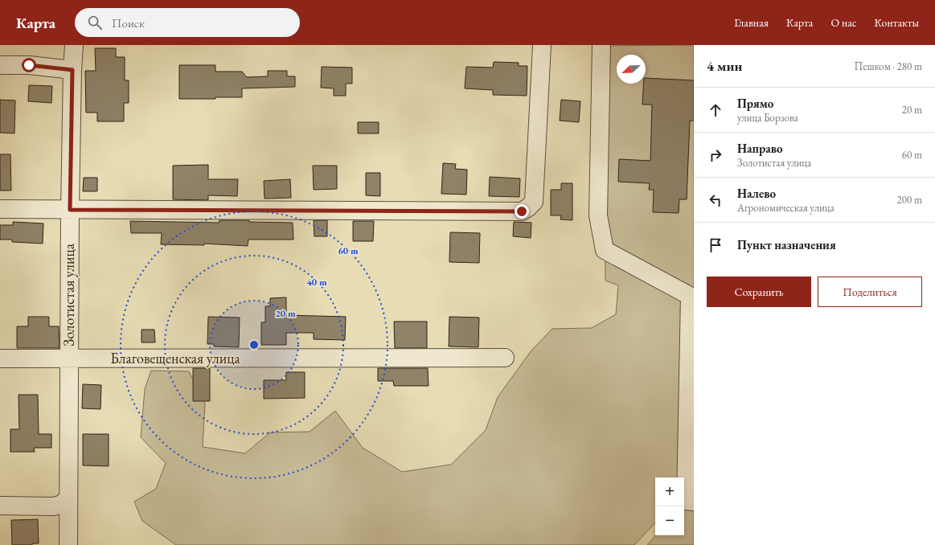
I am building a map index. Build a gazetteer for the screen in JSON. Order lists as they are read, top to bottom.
{
  "streets": {
    "street": ["Золотистая улица", "Благовещенская улица"]
  },
  "crossings": [
    ["Золотистая улица", "Благовещенская улица"]
  ],
  "north": "bottom left",
  "page": {
    "header": "Карта",
    "search": "Поиск",
    "nav": [
      "Главная",
      "Карта",
      "О нас",
      "Контакты"
    ],
    "heading": ["4 мин", "Пешком · 280 m"],
    "list": [
      ["Прямо", "улица Борзова", "20 m"],
      ["Направо", "Золотистая улица", "60 m"],
      ["Налево", "Агрономическая улица", "200 m"],
      "Пункт назначения"
    ],
    "buttons": ["Сохранить", "Поделиться"],
    "map_buttons": ["+", "−"]
  },
  "rings": ["60 m", "40 m", "20 m"]
}
